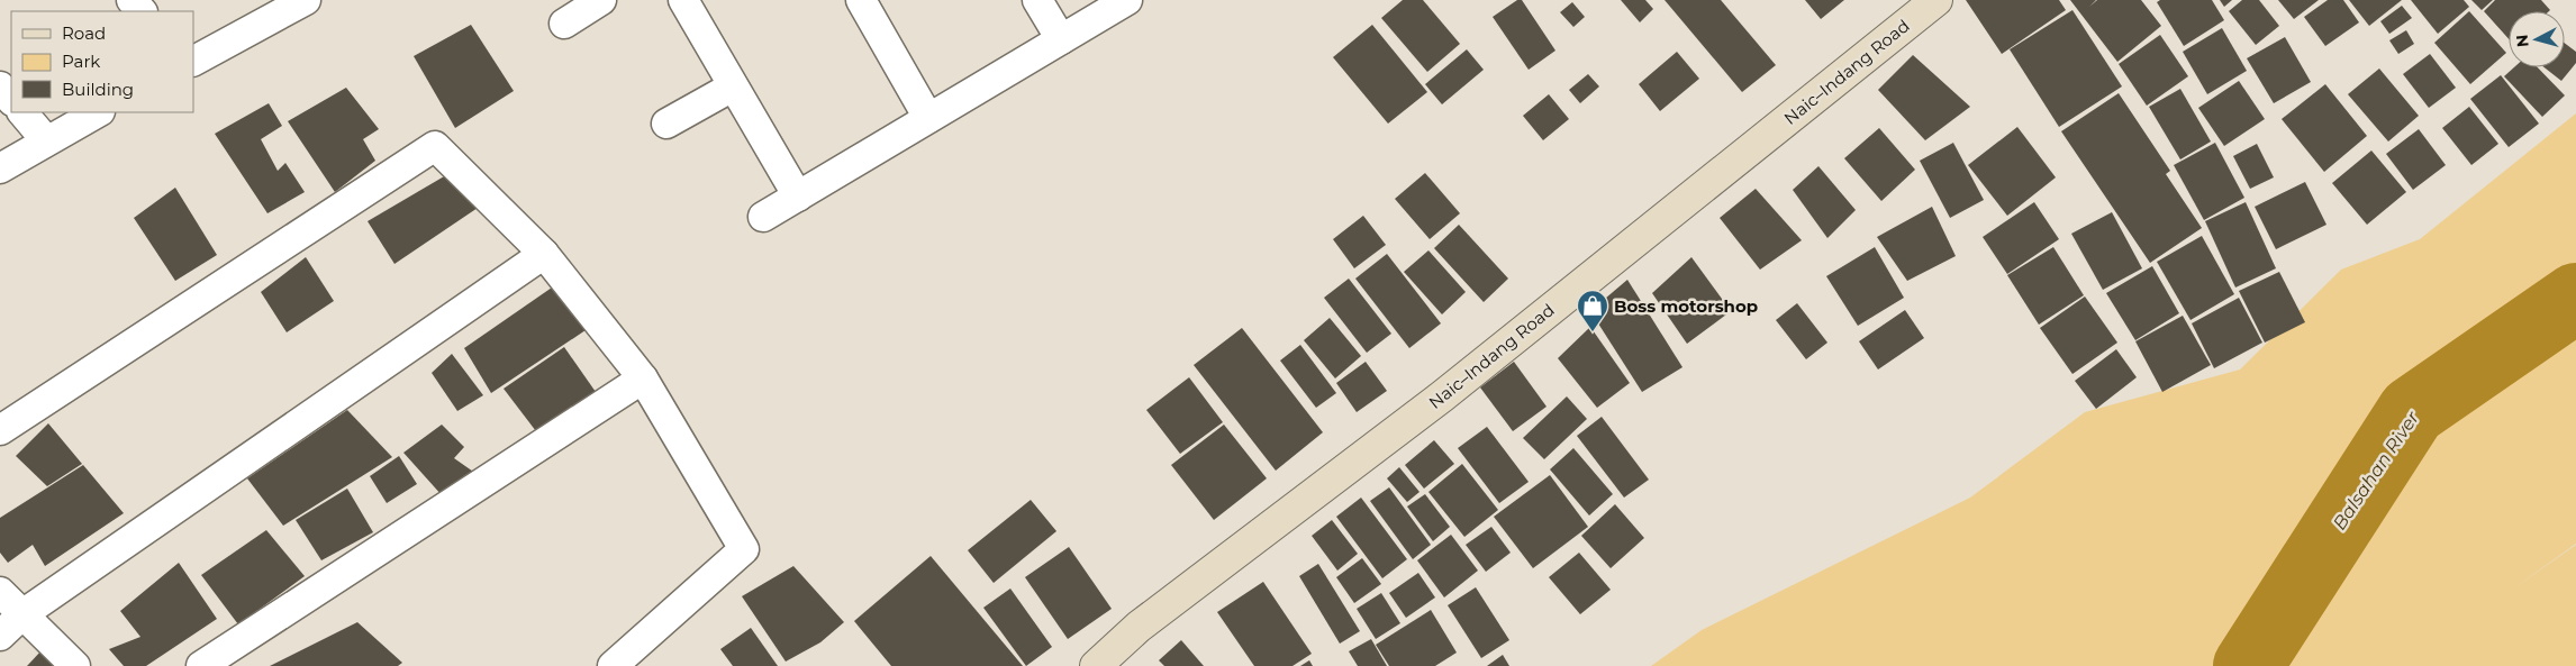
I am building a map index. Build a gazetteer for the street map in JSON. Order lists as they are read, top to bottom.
{
  "streets": {
    "main road": ["Naic–Indang Road"]
  },
  "water": ["Balsahan River"],
  "places": {
    "shop": ["Boss motorshop"]
  },
  "legend": ["Road", "Park", "Building"],
  "north": "left"
}
